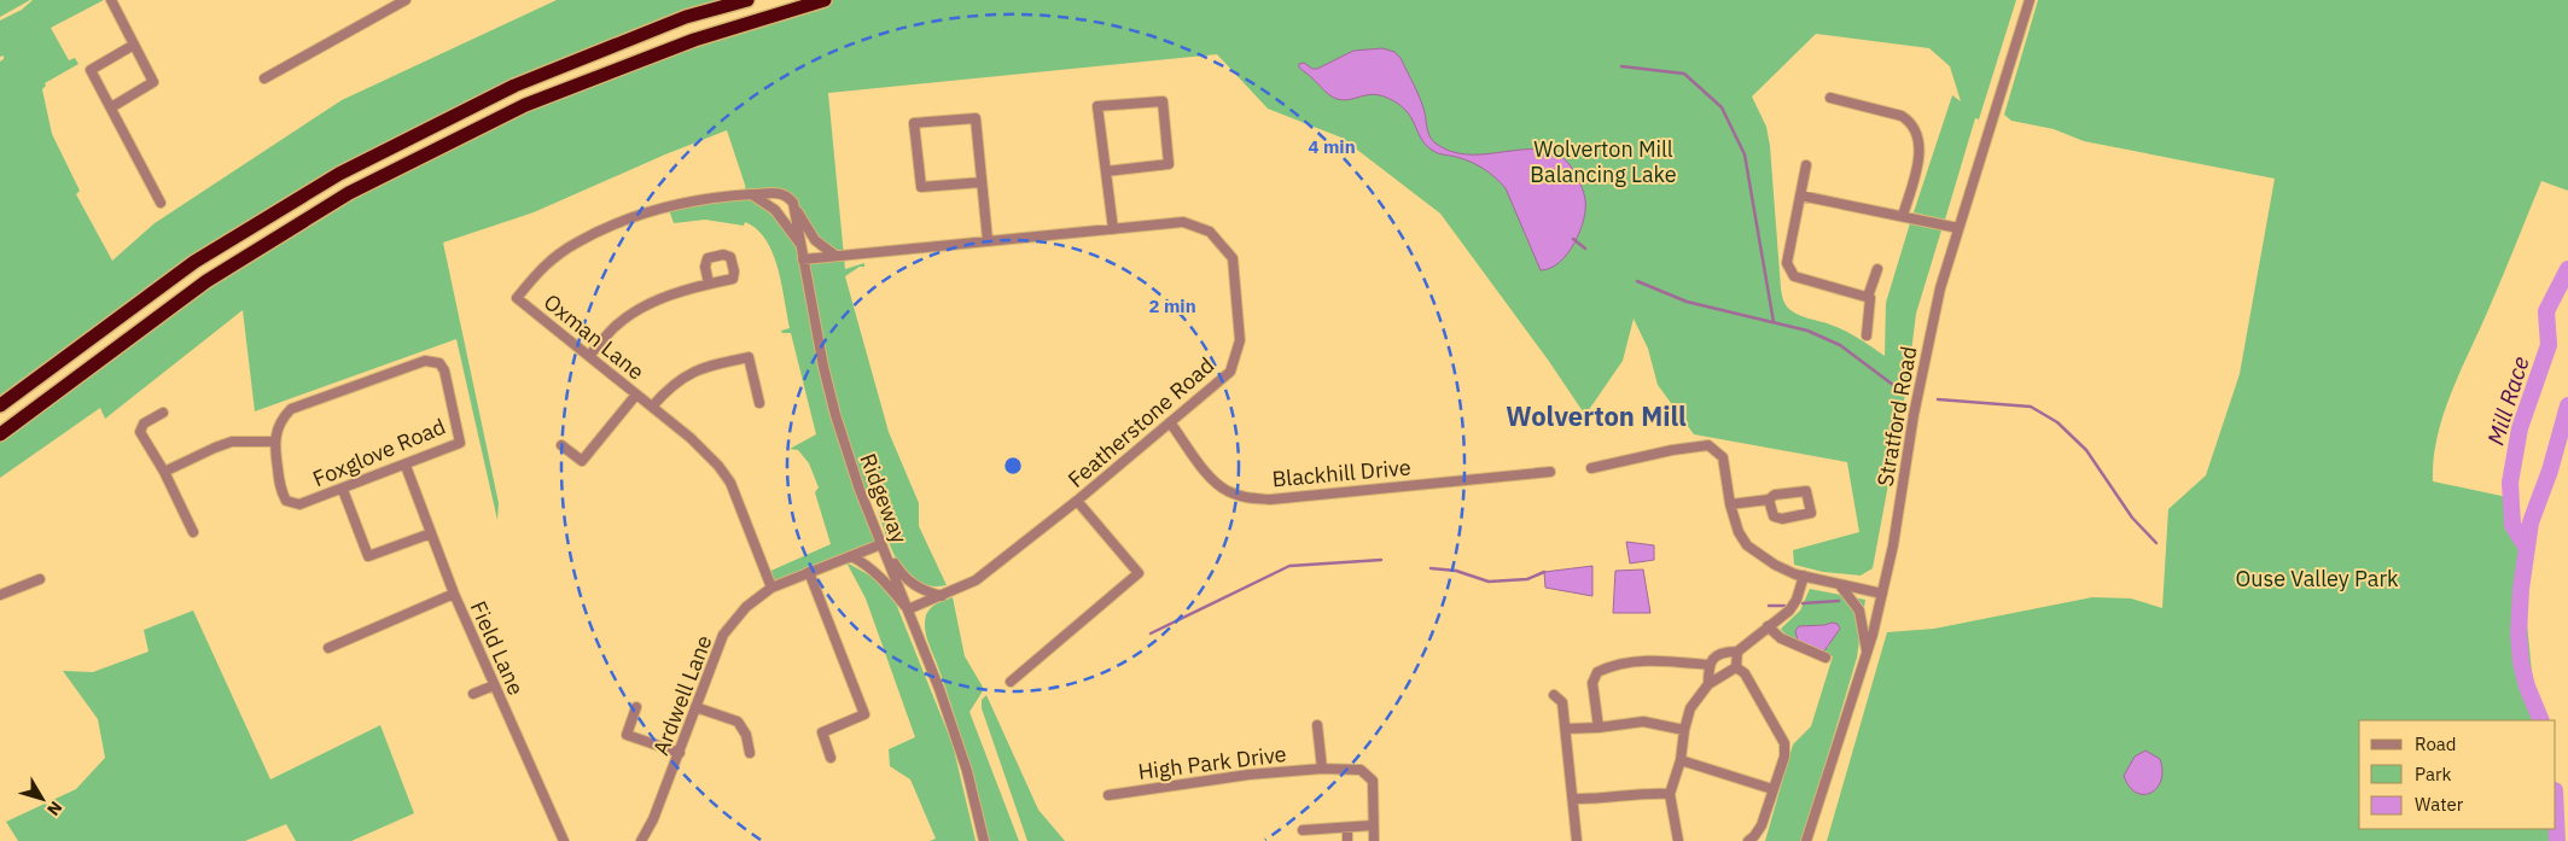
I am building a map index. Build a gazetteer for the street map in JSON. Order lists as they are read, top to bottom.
{
  "streets": {
    "street": [
      "Oxman Lane",
      "Stratford Road",
      "Featherstone Road",
      "Foxglove Road",
      "Blackhill Drive",
      "Ridgeway",
      "Field Lane",
      "Ardwell Lane",
      "High Park Drive"
    ]
  },
  "crossings": [
    ["Oxman Lane", "Ardwell Lane"],
    ["Featherstone Road", "Blackhill Drive"],
    ["Featherstone Road", "Ridgeway"],
    ["Foxglove Road", "Field Lane"],
    ["Ridgeway", "Ardwell Lane"]
  ],
  "districts": ["Wolverton Mill"],
  "water": ["Mill Race"],
  "parks": ["Wolverton Mill Balancing Lake", "Ouse Valley Park"],
  "legend": ["Road", "Park", "Water"],
  "north": "bottom right",
  "rings": ["4 min", "2 min"]
}
